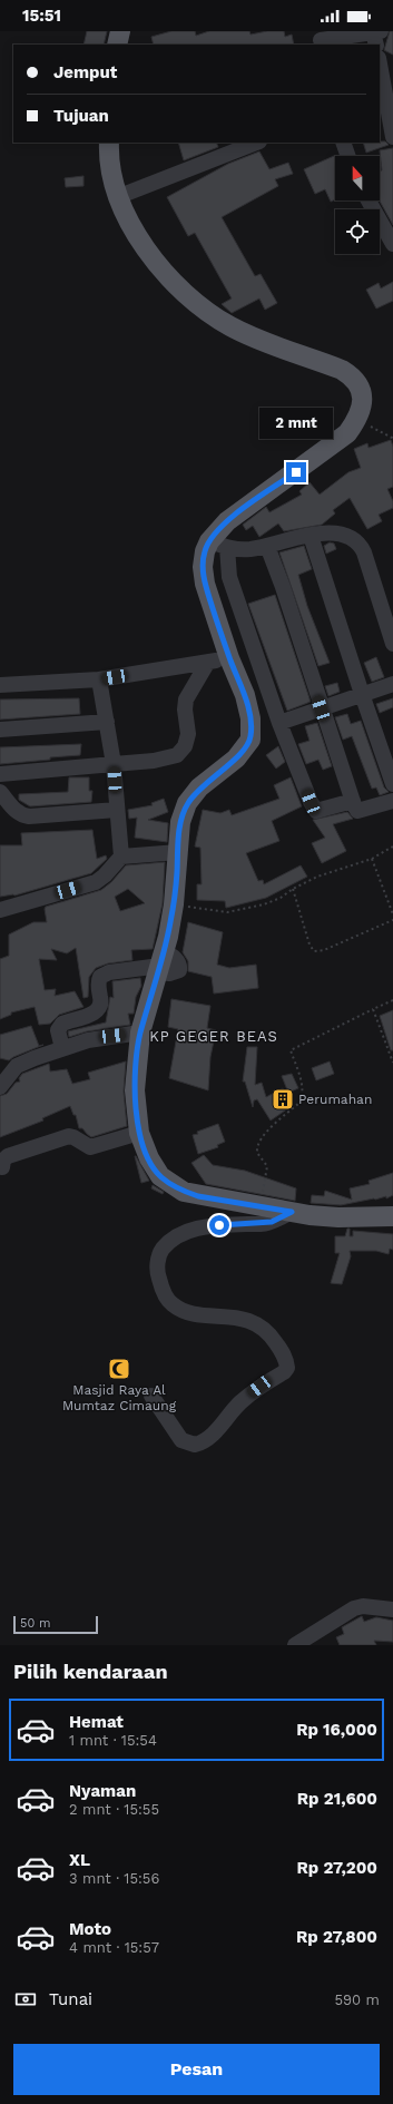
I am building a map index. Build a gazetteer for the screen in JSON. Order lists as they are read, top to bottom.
{
  "districts": ["KP GEGER BEAS"],
  "places": {
    "building": ["Perumahan"],
    "mosque": ["Masjid Raya Al Mumtaz Cimaung"]
  },
  "scale_bar": "50 m",
  "north": "top",
  "page": {
    "status": "15:51",
    "banner": ["Jemput", "Tujuan"],
    "bubble": "2 mnt",
    "scale": "50 m",
    "heading": "Pilih kendaraan",
    "list": [
      {
        "name": "Hemat",
        "note": "1 mnt · 15:54",
        "value": "Rp 16,000"
      },
      {
        "name": "Nyaman",
        "note": "2 mnt · 15:55",
        "value": "Rp 21,600"
      },
      {
        "name": "XL",
        "note": "3 mnt · 15:56",
        "value": "Rp 27,200"
      },
      {
        "name": "Moto",
        "note": "4 mnt · 15:57",
        "value": "Rp 27,800"
      }
    ],
    "pay": ["Tunai", "590 m"],
    "buttons": "Pesan"
  }
}
